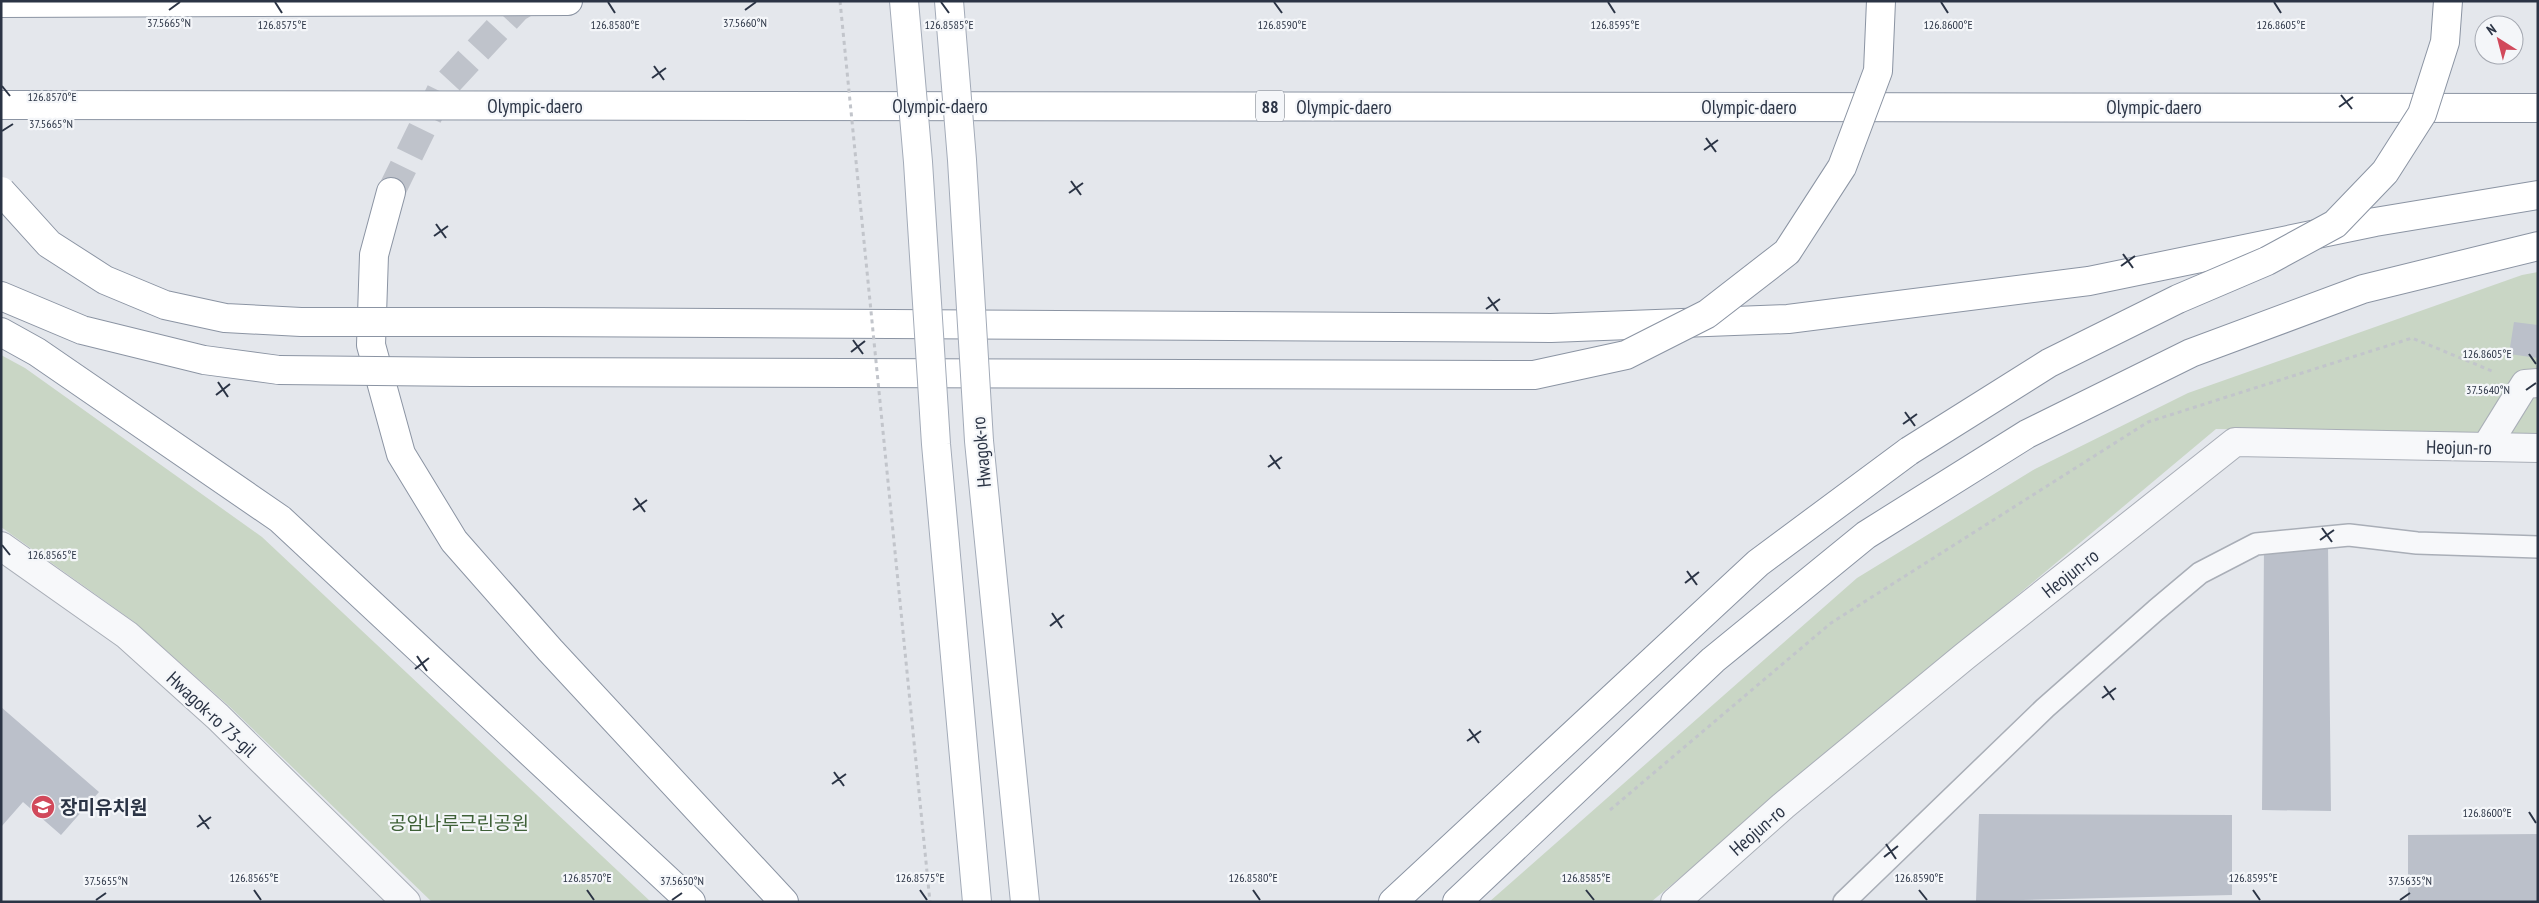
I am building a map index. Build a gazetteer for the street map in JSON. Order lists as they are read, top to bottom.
{
  "streets": {
    "main road": ["Olympic-daero", "88", "Hwagok-ro"],
    "street": ["Heojun-ro", "Hwagok-ro 73-gil"]
  },
  "parks": ["공암나루근린공원"],
  "places": {
    "school or university": ["장미유치원"]
  },
  "north": "top left",
  "coordinates": [
    "37.5665°N",
    "37.5660°N",
    "126.8575°E",
    "126.8580°E",
    "126.8585°E",
    "126.8590°E",
    "126.8595°E",
    "126.8600°E",
    "126.8605°E",
    "126.8570°E",
    "37.5640°N",
    "126.8565°E",
    "37.5655°N",
    "37.5650°N",
    "37.5635°N"
  ]
}
